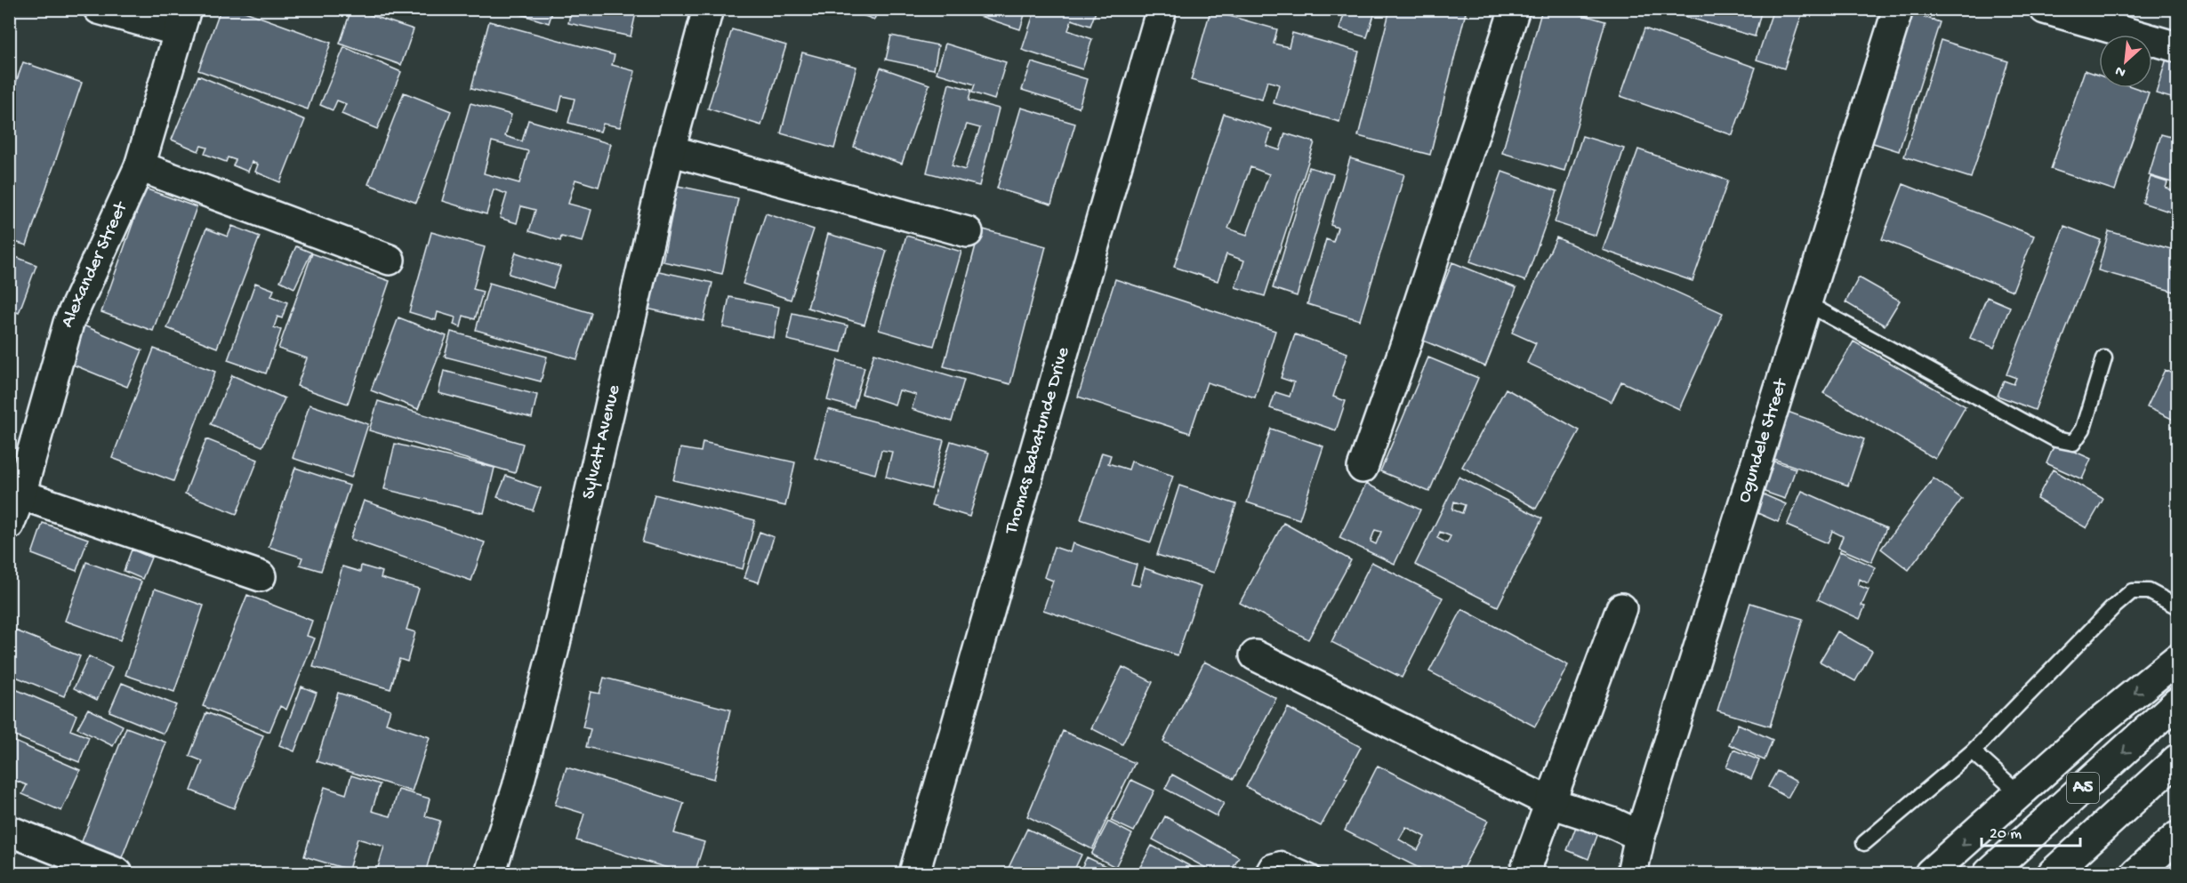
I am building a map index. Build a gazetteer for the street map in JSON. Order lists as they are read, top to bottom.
{
  "streets": {
    "main road": [
      "Alexander Street",
      "Ogundele Street",
      "Sylvatt Avenue",
      "Thomas Babatunde Drive",
      "A5"
    ]
  },
  "scale_bar": "20 m",
  "north": "bottom left"
}
